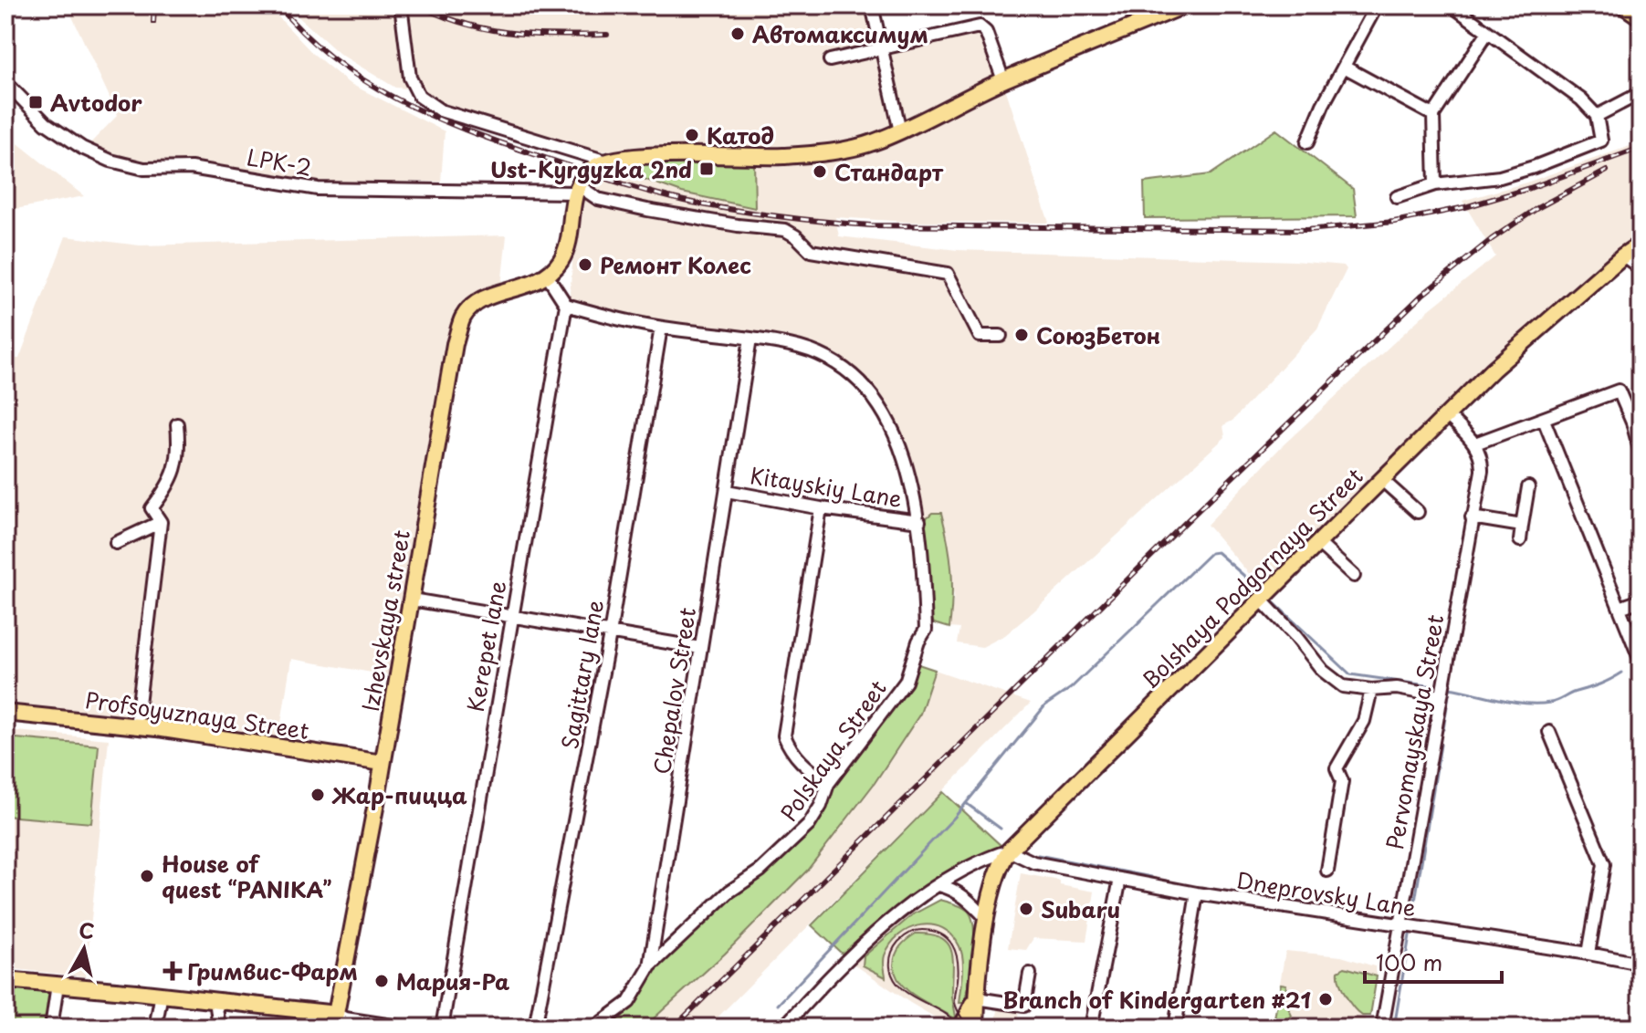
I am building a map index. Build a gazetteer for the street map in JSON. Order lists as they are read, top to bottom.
{
  "streets": {
    "main road": ["Bolshaya Podgornaya Street", "Izhevskaya street", "Profsoyuznaya Street"],
    "street": [
      "LPK-2",
      "Kitayskiy Lane",
      "Kerepet lane",
      "Sagittary lane",
      "Chepalov Street",
      "Pervomayskaya Street",
      "Polskaya Street",
      "Dneprovsky Lane"
    ]
  },
  "crossings": [
    ["Kitayskiy Lane", "Chepalov Street"],
    ["Kitayskiy Lane", "Polskaya Street"],
    ["Bolshaya Podgornaya Street", "Dneprovsky Lane"],
    ["Izhevskaya street", "Profsoyuznaya Street"],
    ["Kerepet lane", "Polskaya Street"],
    ["Sagittary lane", "Polskaya Street"],
    ["Chepalov Street", "Polskaya Street"],
    ["Pervomayskaya Street", "Dneprovsky Lane"]
  ],
  "places": {
    "other": [
      "Автомаксимум",
      "Катод",
      "Стандарт",
      "Ремонт Колес",
      "СоюзБетон",
      "Жар-пицца",
      "House of quest “PANIKA”",
      "Subaru",
      "Мария-Ра",
      "Branch of Kindergarten #21"
    ],
    "transit": ["Avtodor", "Ust-Kyrgyzka 2nd"],
    "health": ["Гримвис-Фарм"]
  },
  "scale_bar": "100 m",
  "north": "top"
}
